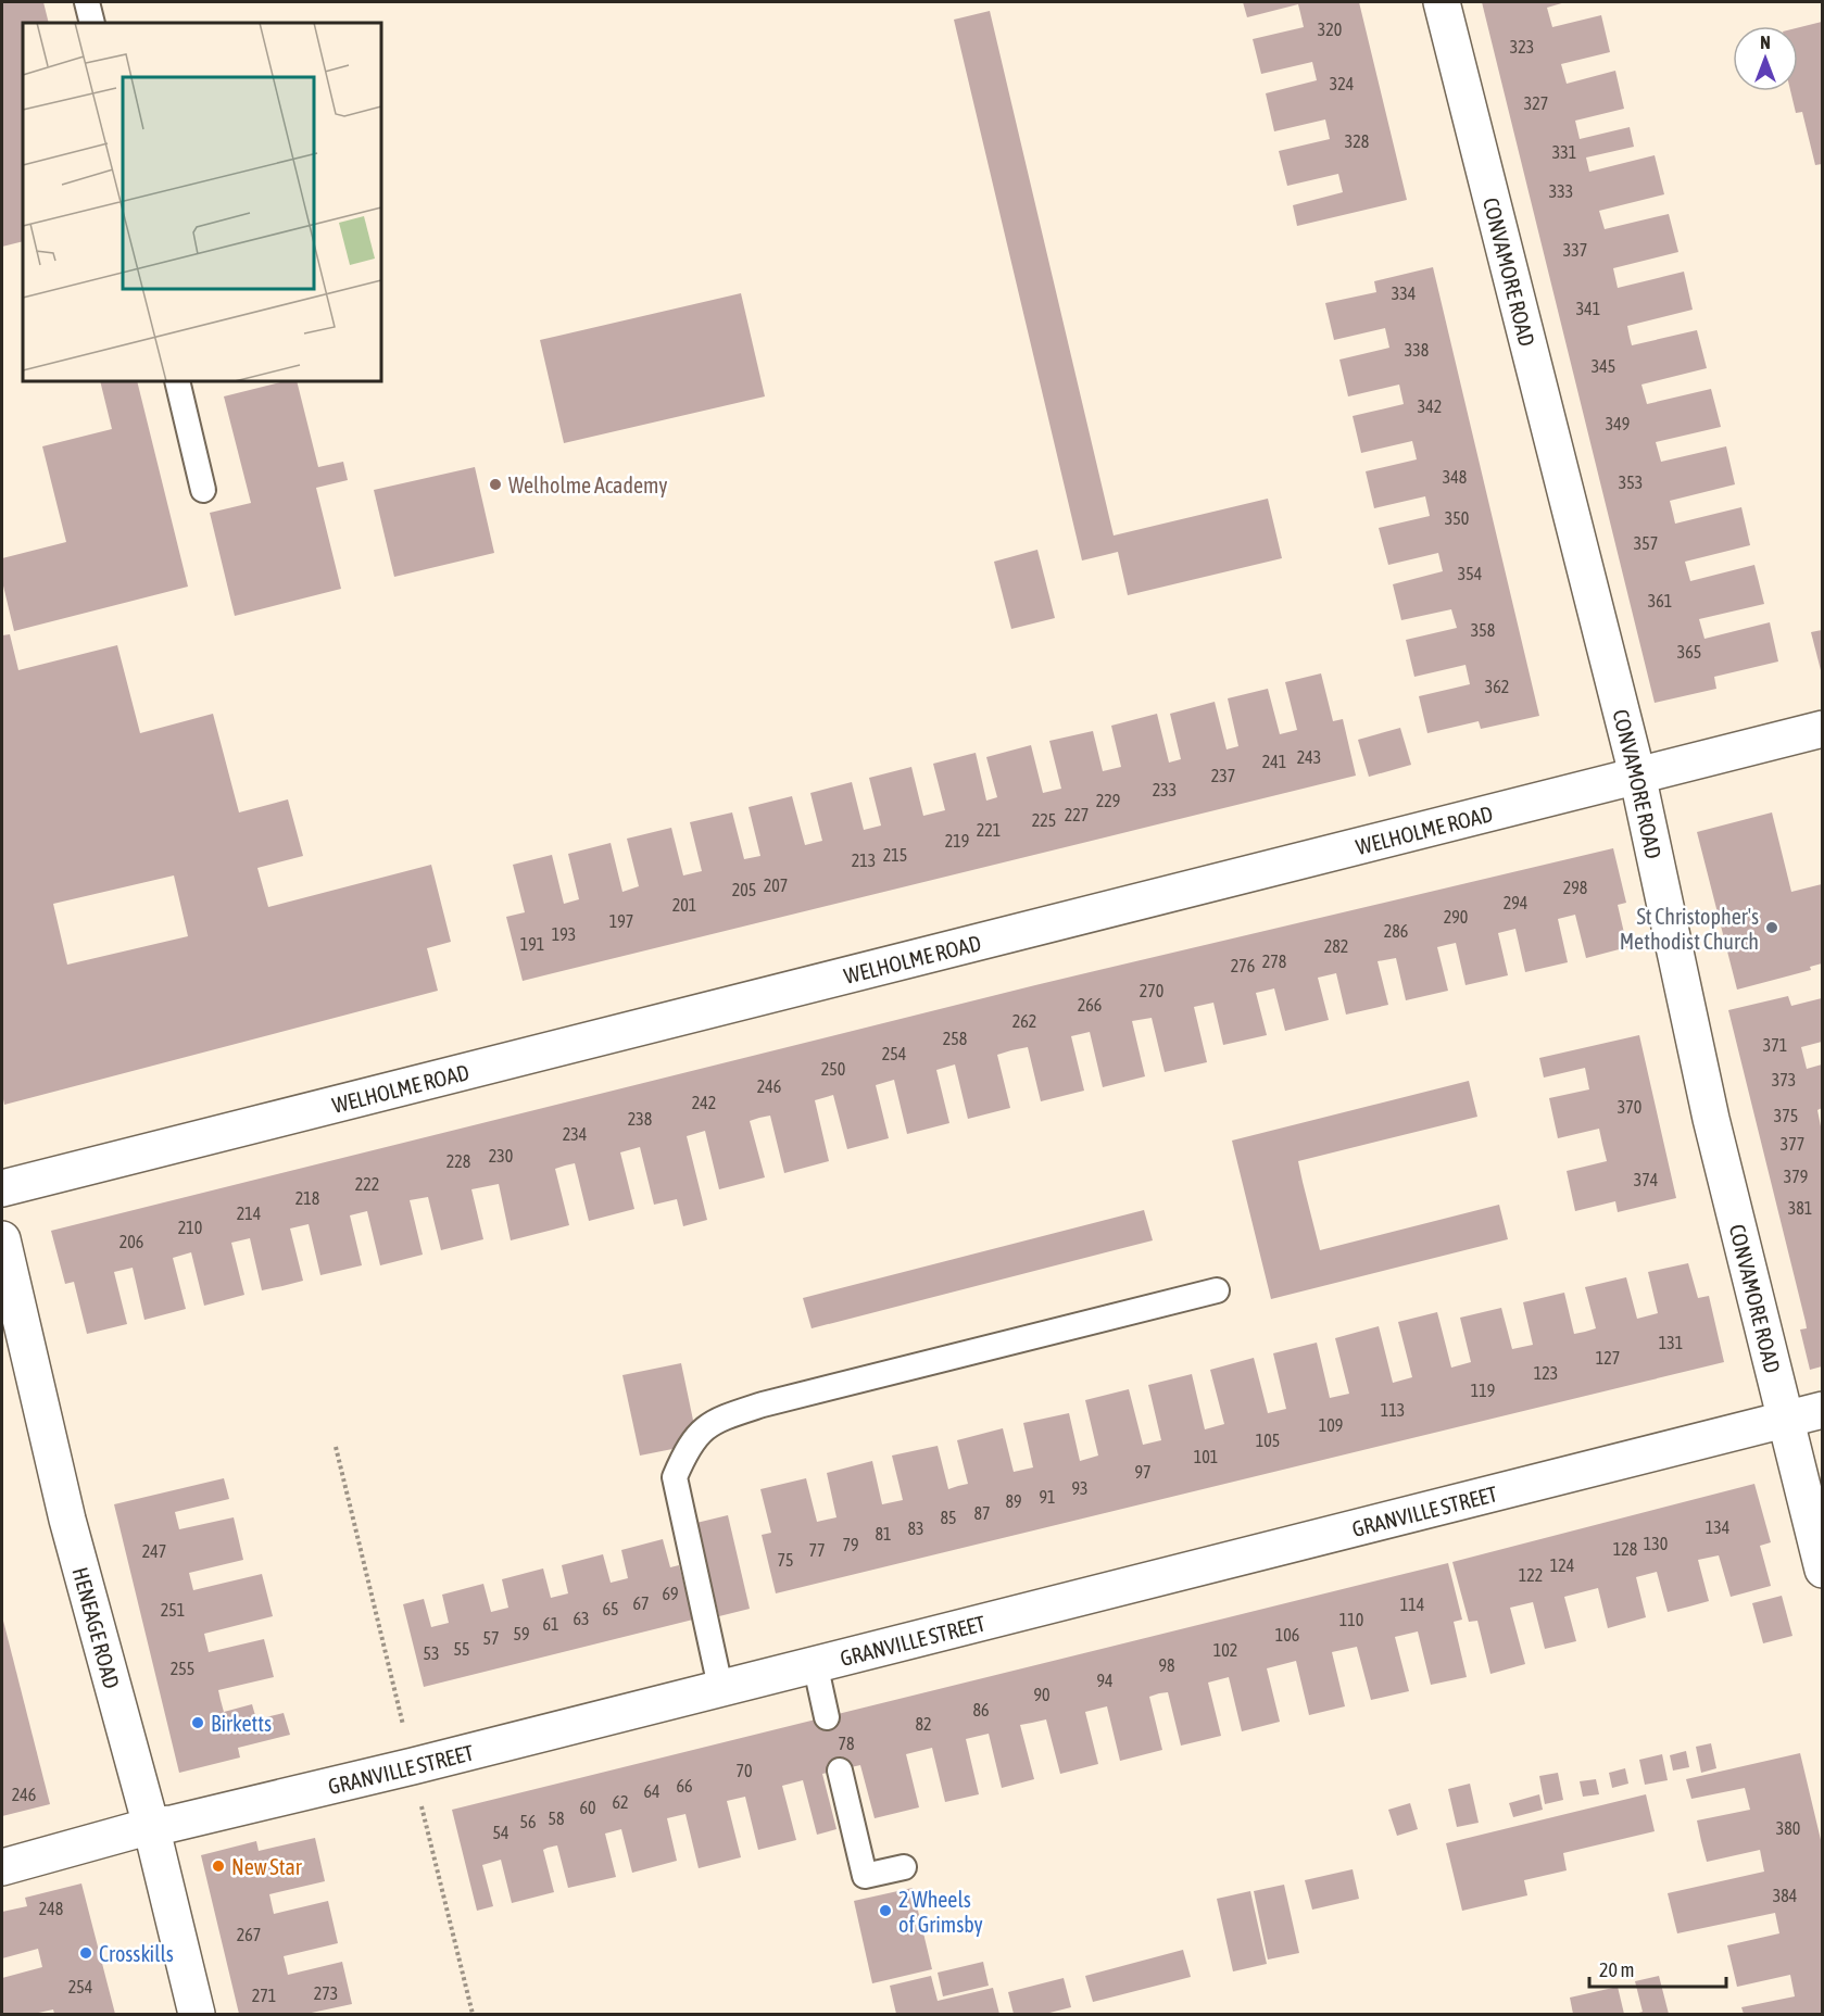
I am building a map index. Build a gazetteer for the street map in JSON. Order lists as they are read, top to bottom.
{
  "streets": {
    "street": [
      "CONVAMORE ROAD",
      "WELHOLME ROAD",
      "GRANVILLE STREET",
      "HENEAGE ROAD"
    ]
  },
  "crossings": [
    ["CONVAMORE ROAD", "WELHOLME ROAD"],
    ["CONVAMORE ROAD", "GRANVILLE STREET"],
    ["GRANVILLE STREET", "HENEAGE ROAD"]
  ],
  "places": [
    "Welholme Academy",
    "St Christopher's Methodist Church",
    "Birketts",
    "New Star",
    "2 Wheels of Grimsby",
    "Crosskills"
  ],
  "house_numbers": [
    "320",
    "323",
    "324",
    "327",
    "328",
    "331",
    "333",
    "337",
    "334",
    "341",
    "338",
    "345",
    "342",
    "349",
    "348",
    "353",
    "350",
    "357",
    "354",
    "361",
    "358",
    "365",
    "362",
    "243",
    "241",
    "237",
    "233",
    "229",
    "227",
    "225",
    "221",
    "219",
    "215",
    "213",
    "207",
    "298",
    "205",
    "294",
    "201",
    "290",
    "197",
    "286",
    "193",
    "191",
    "282",
    "278",
    "276",
    "270",
    "266",
    "262",
    "258",
    "371",
    "254",
    "250",
    "373",
    "246",
    "242",
    "370",
    "375",
    "238",
    "234",
    "377",
    "230",
    "228",
    "379",
    "374",
    "222",
    "218",
    "381",
    "214",
    "210",
    "206",
    "131",
    "127",
    "123",
    "119",
    "113",
    "109",
    "105",
    "101",
    "97",
    "93",
    "91",
    "89",
    "87",
    "85",
    "134",
    "83",
    "81",
    "130",
    "79",
    "128",
    "77",
    "247",
    "75",
    "124",
    "122",
    "69",
    "67",
    "114",
    "65",
    "251",
    "63",
    "110",
    "61",
    "59",
    "106",
    "57",
    "55",
    "102",
    "53",
    "98",
    "255",
    "94",
    "90",
    "86",
    "82",
    "78",
    "70",
    "66",
    "64",
    "246",
    "62",
    "60",
    "58",
    "56",
    "380",
    "54",
    "384",
    "248",
    "267",
    "254",
    "273",
    "271"
  ],
  "scale_bar": "20 m",
  "north": "top"
}
